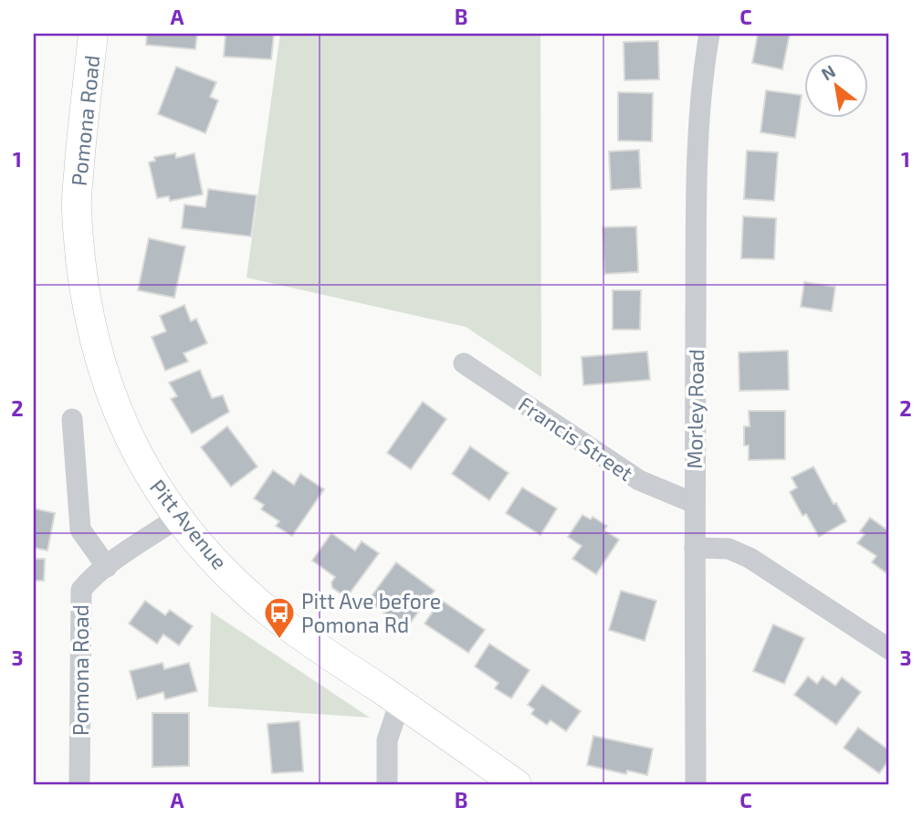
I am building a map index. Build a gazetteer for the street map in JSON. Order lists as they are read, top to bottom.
{
  "streets": {
    "street": [
      "Pomona Road",
      "Morley Road",
      "Francis Street",
      "Pitt Avenue"
    ]
  },
  "crossings": [
    ["Pomona Road", "Pitt Avenue"],
    ["Morley Road", "Francis Street"]
  ],
  "places": {
    "bus stop": ["Pitt Ave before Pomona Rd"]
  },
  "north": "top left",
  "grid": {
    "columns": ["A", "B", "C"],
    "rows": ["1", "2", "3"]
  }
}
